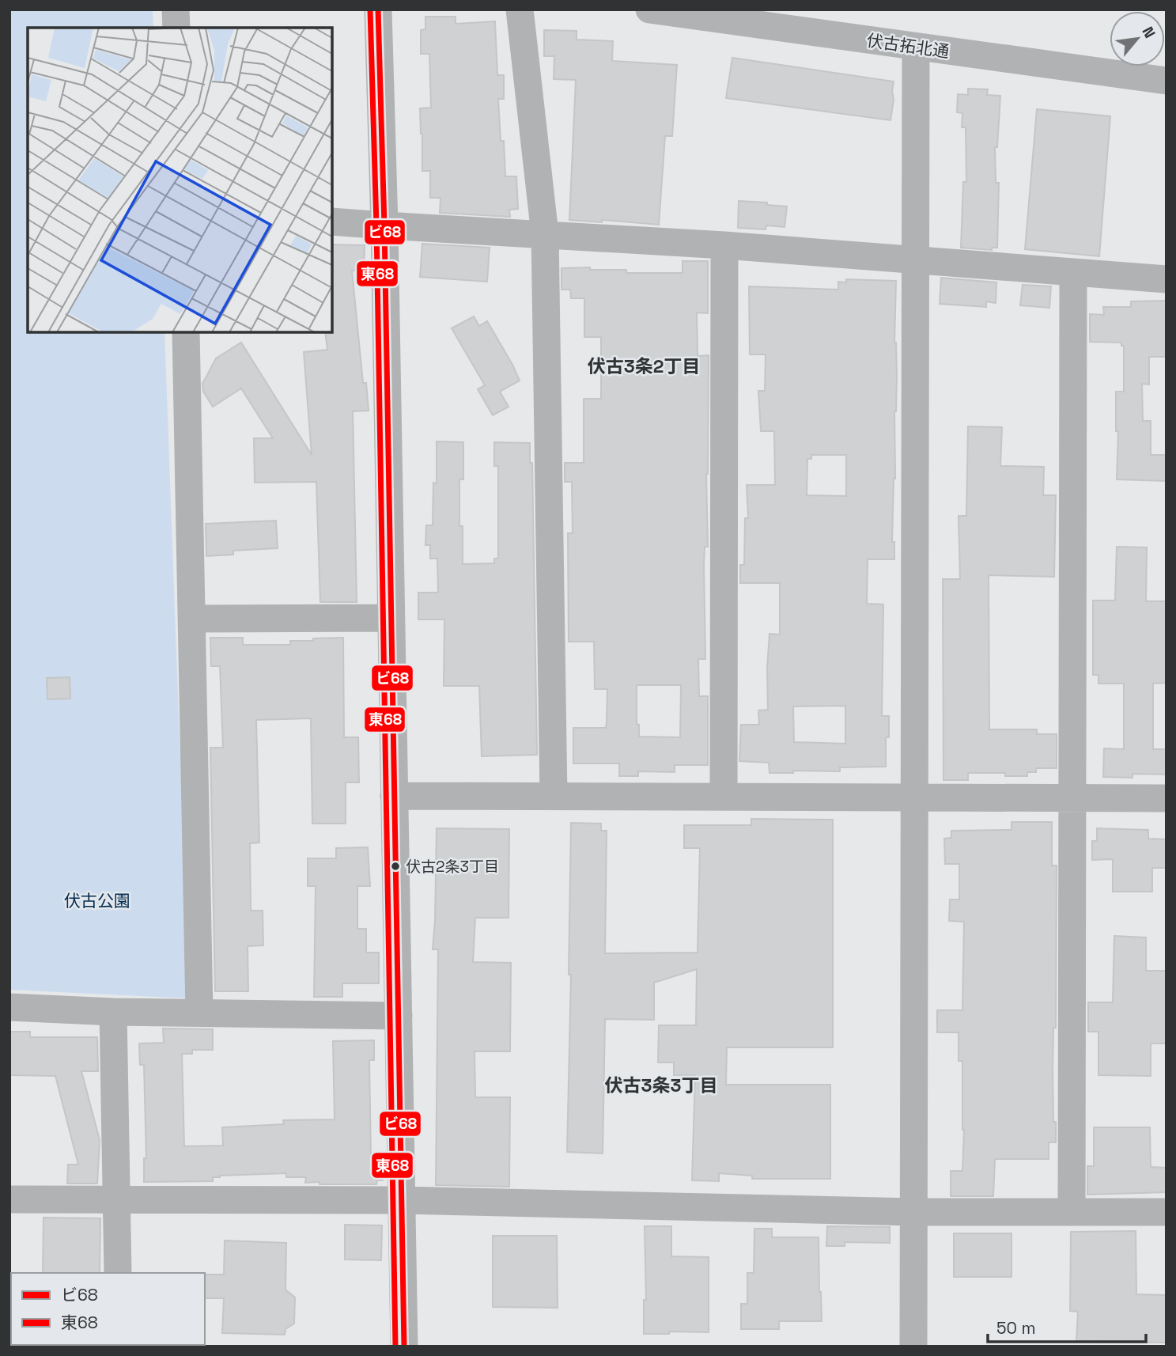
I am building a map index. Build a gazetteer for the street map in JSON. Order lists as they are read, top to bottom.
{
  "streets": {
    "street": ["伏古拓北通"]
  },
  "districts": ["伏古3条2丁目", "伏古3条3丁目"],
  "parks": ["伏古公園"],
  "places": ["伏古2条3丁目"],
  "lines": ["transit line ビ68", "transit line 東68"],
  "legend": ["ビ68", "東68"],
  "scale_bar": "50 m",
  "north": "top right"
}
